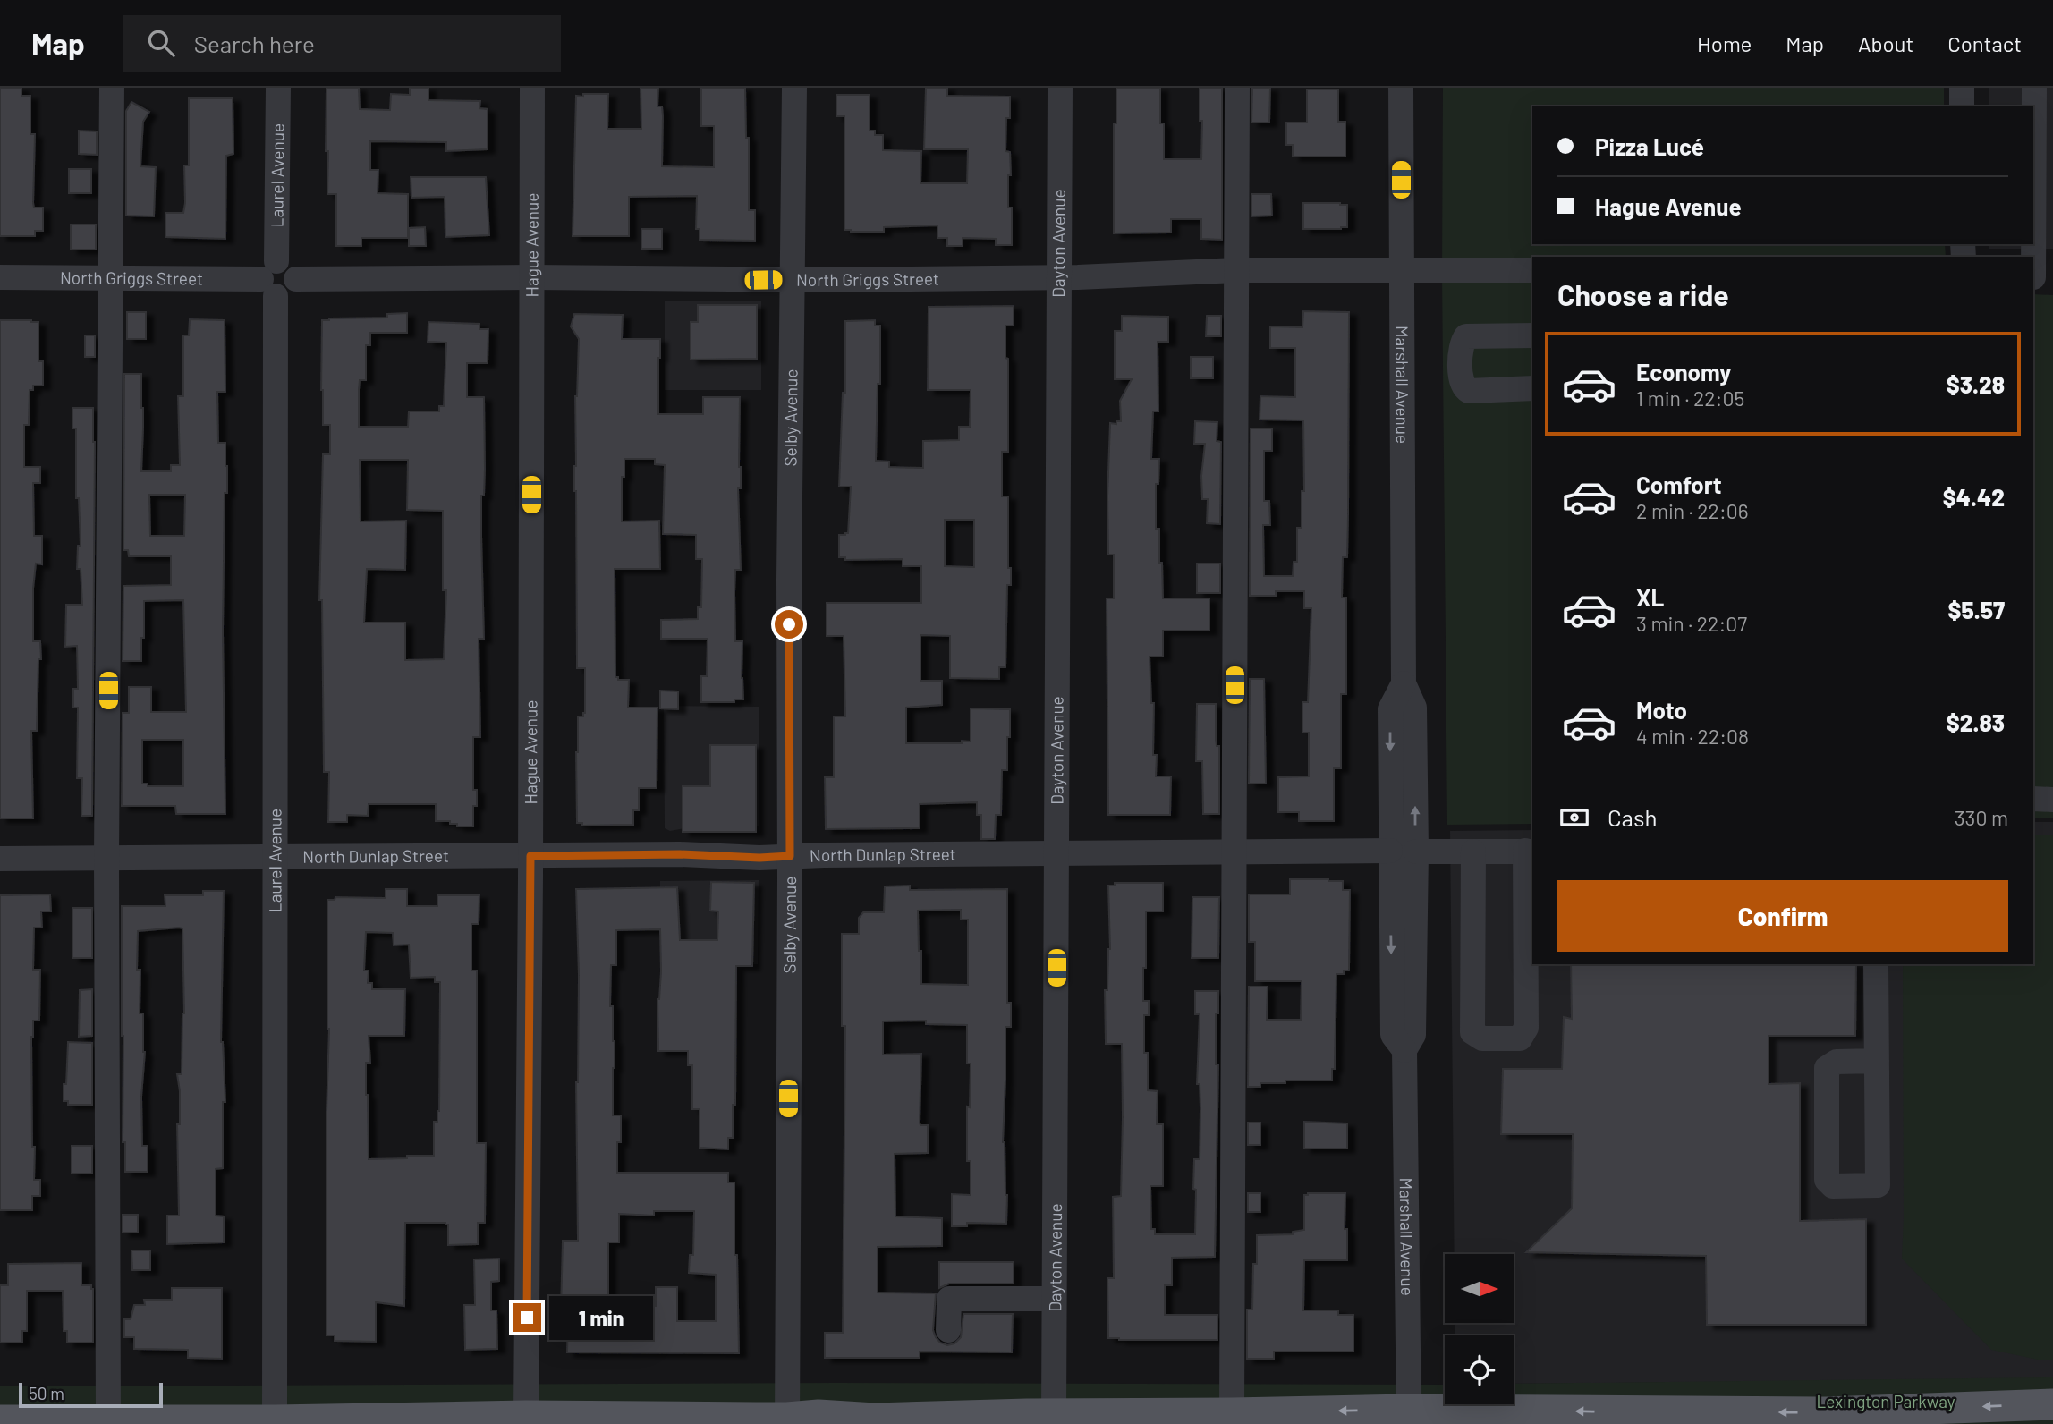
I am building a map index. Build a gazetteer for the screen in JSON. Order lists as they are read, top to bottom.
{
  "streets": {
    "street": [
      "Laurel Avenue",
      "Dayton Avenue",
      "Hague Avenue",
      "North Griggs Street",
      "Marshall Avenue",
      "Selby Avenue",
      "North Dunlap Street"
    ]
  },
  "crossings": [
    ["Laurel Avenue", "North Griggs Street"],
    ["Laurel Avenue", "North Dunlap Street"],
    ["Dayton Avenue", "North Griggs Street"],
    ["Dayton Avenue", "North Dunlap Street"],
    ["Hague Avenue", "North Griggs Street"],
    ["Hague Avenue", "North Dunlap Street"],
    ["North Griggs Street", "Marshall Avenue"],
    ["North Griggs Street", "Selby Avenue"],
    ["Marshall Avenue", "North Dunlap Street"],
    ["Selby Avenue", "North Dunlap Street"]
  ],
  "parks": ["Lexington Parkway"],
  "scale_bar": "50 m",
  "north": "right",
  "page": {
    "header": "Map",
    "search": "Search here",
    "nav": [
      "Home",
      "Map",
      "About",
      "Contact"
    ],
    "banner": ["Pizza Lucé", "Hague Avenue"],
    "heading": "Choose a ride",
    "list": [
      {
        "name": "Economy",
        "note": "1 min · 22:05",
        "value": "$3.28"
      },
      {
        "name": "Comfort",
        "note": "2 min · 22:06",
        "value": "$4.42"
      },
      {
        "name": "XL",
        "note": "3 min · 22:07",
        "value": "$5.57"
      },
      {
        "name": "Moto",
        "note": "4 min · 22:08",
        "value": "$2.83"
      }
    ],
    "pay": ["Cash", "330 m"],
    "buttons": "Confirm",
    "bubble": "1 min",
    "scale": "50 m"
  }
}
